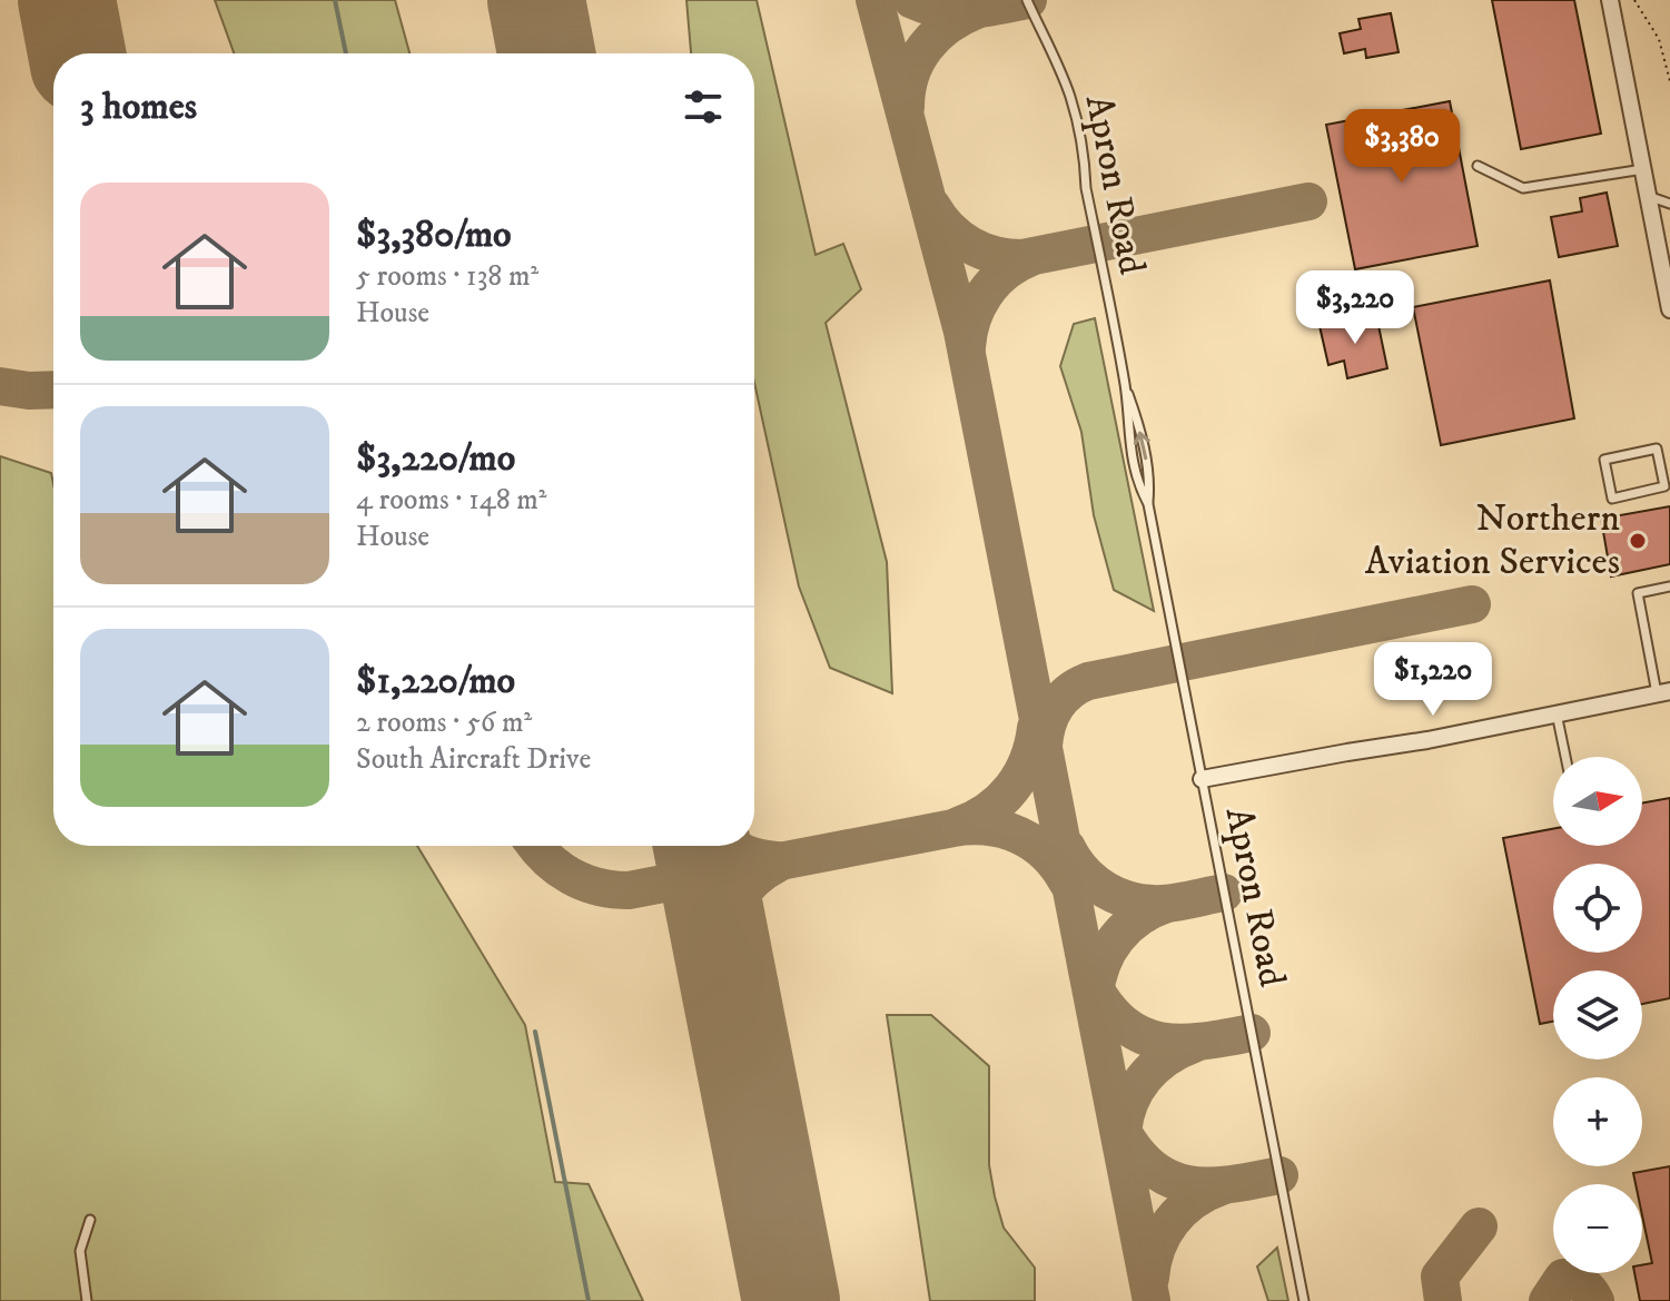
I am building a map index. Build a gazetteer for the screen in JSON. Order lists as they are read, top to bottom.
{
  "streets": {
    "lane": ["Apron Road"]
  },
  "places": ["Northern Aviation Services"],
  "north": "right",
  "page": {
    "heading": "3 homes",
    "price": ["$3,380", "$3,220", "$1,220"],
    "list": [
      {
        "name": "$3,380/mo",
        "note": "5 rooms · 138 m² · House"
      },
      {
        "name": "$3,220/mo",
        "note": "4 rooms · 148 m² · House"
      },
      {
        "name": "$1,220/mo",
        "note": "2 rooms · 56 m² · South Aircraft Drive"
      }
    ],
    "map_buttons": ["+", "−"]
  }
}
